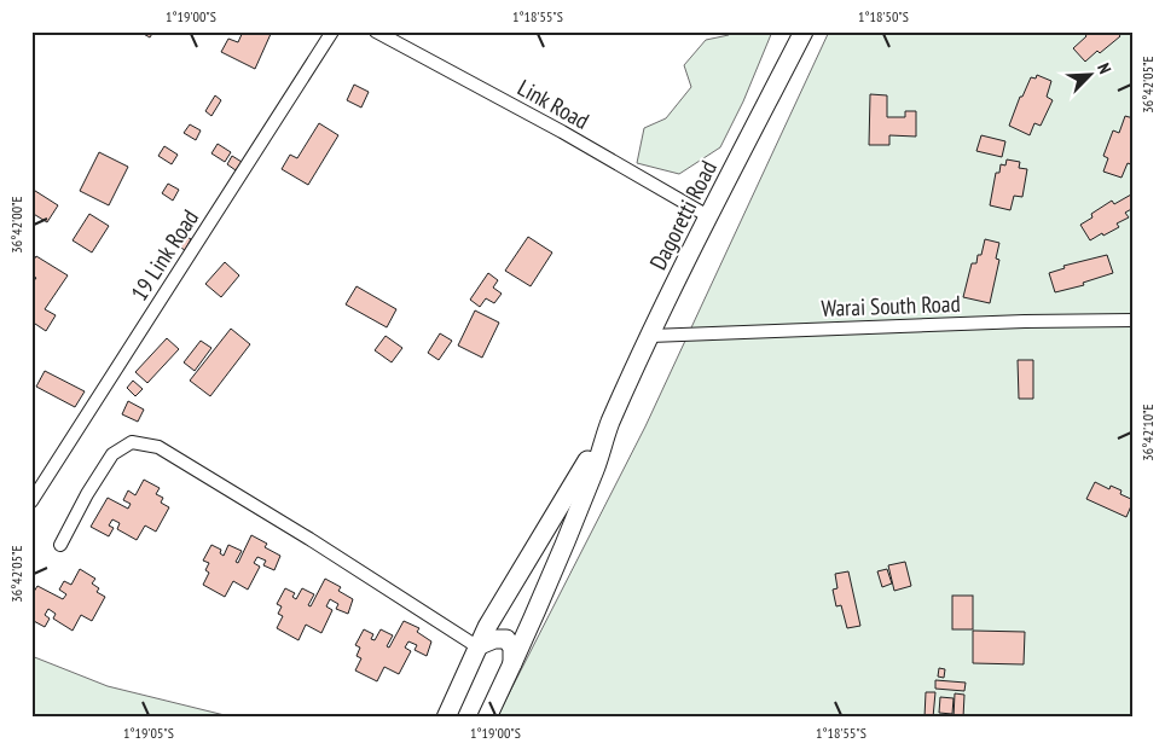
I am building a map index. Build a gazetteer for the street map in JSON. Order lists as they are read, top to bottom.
{
  "streets": {
    "main road": ["Dagoretti Road"],
    "street": ["Link Road", "19 Link Road", "Warai South Road"]
  },
  "crossings": [
    ["Link Road", "Dagoretti Road"],
    ["Dagoretti Road", "Warai South Road"]
  ],
  "north": "top right",
  "coordinates": [
    "1°19'00\"S",
    "1°18'55\"S",
    "1°18'50\"S",
    "36°42'05\"E",
    "36°42'00\"E",
    "36°42'10\"E",
    "1°19'05\"S"
  ]
}
